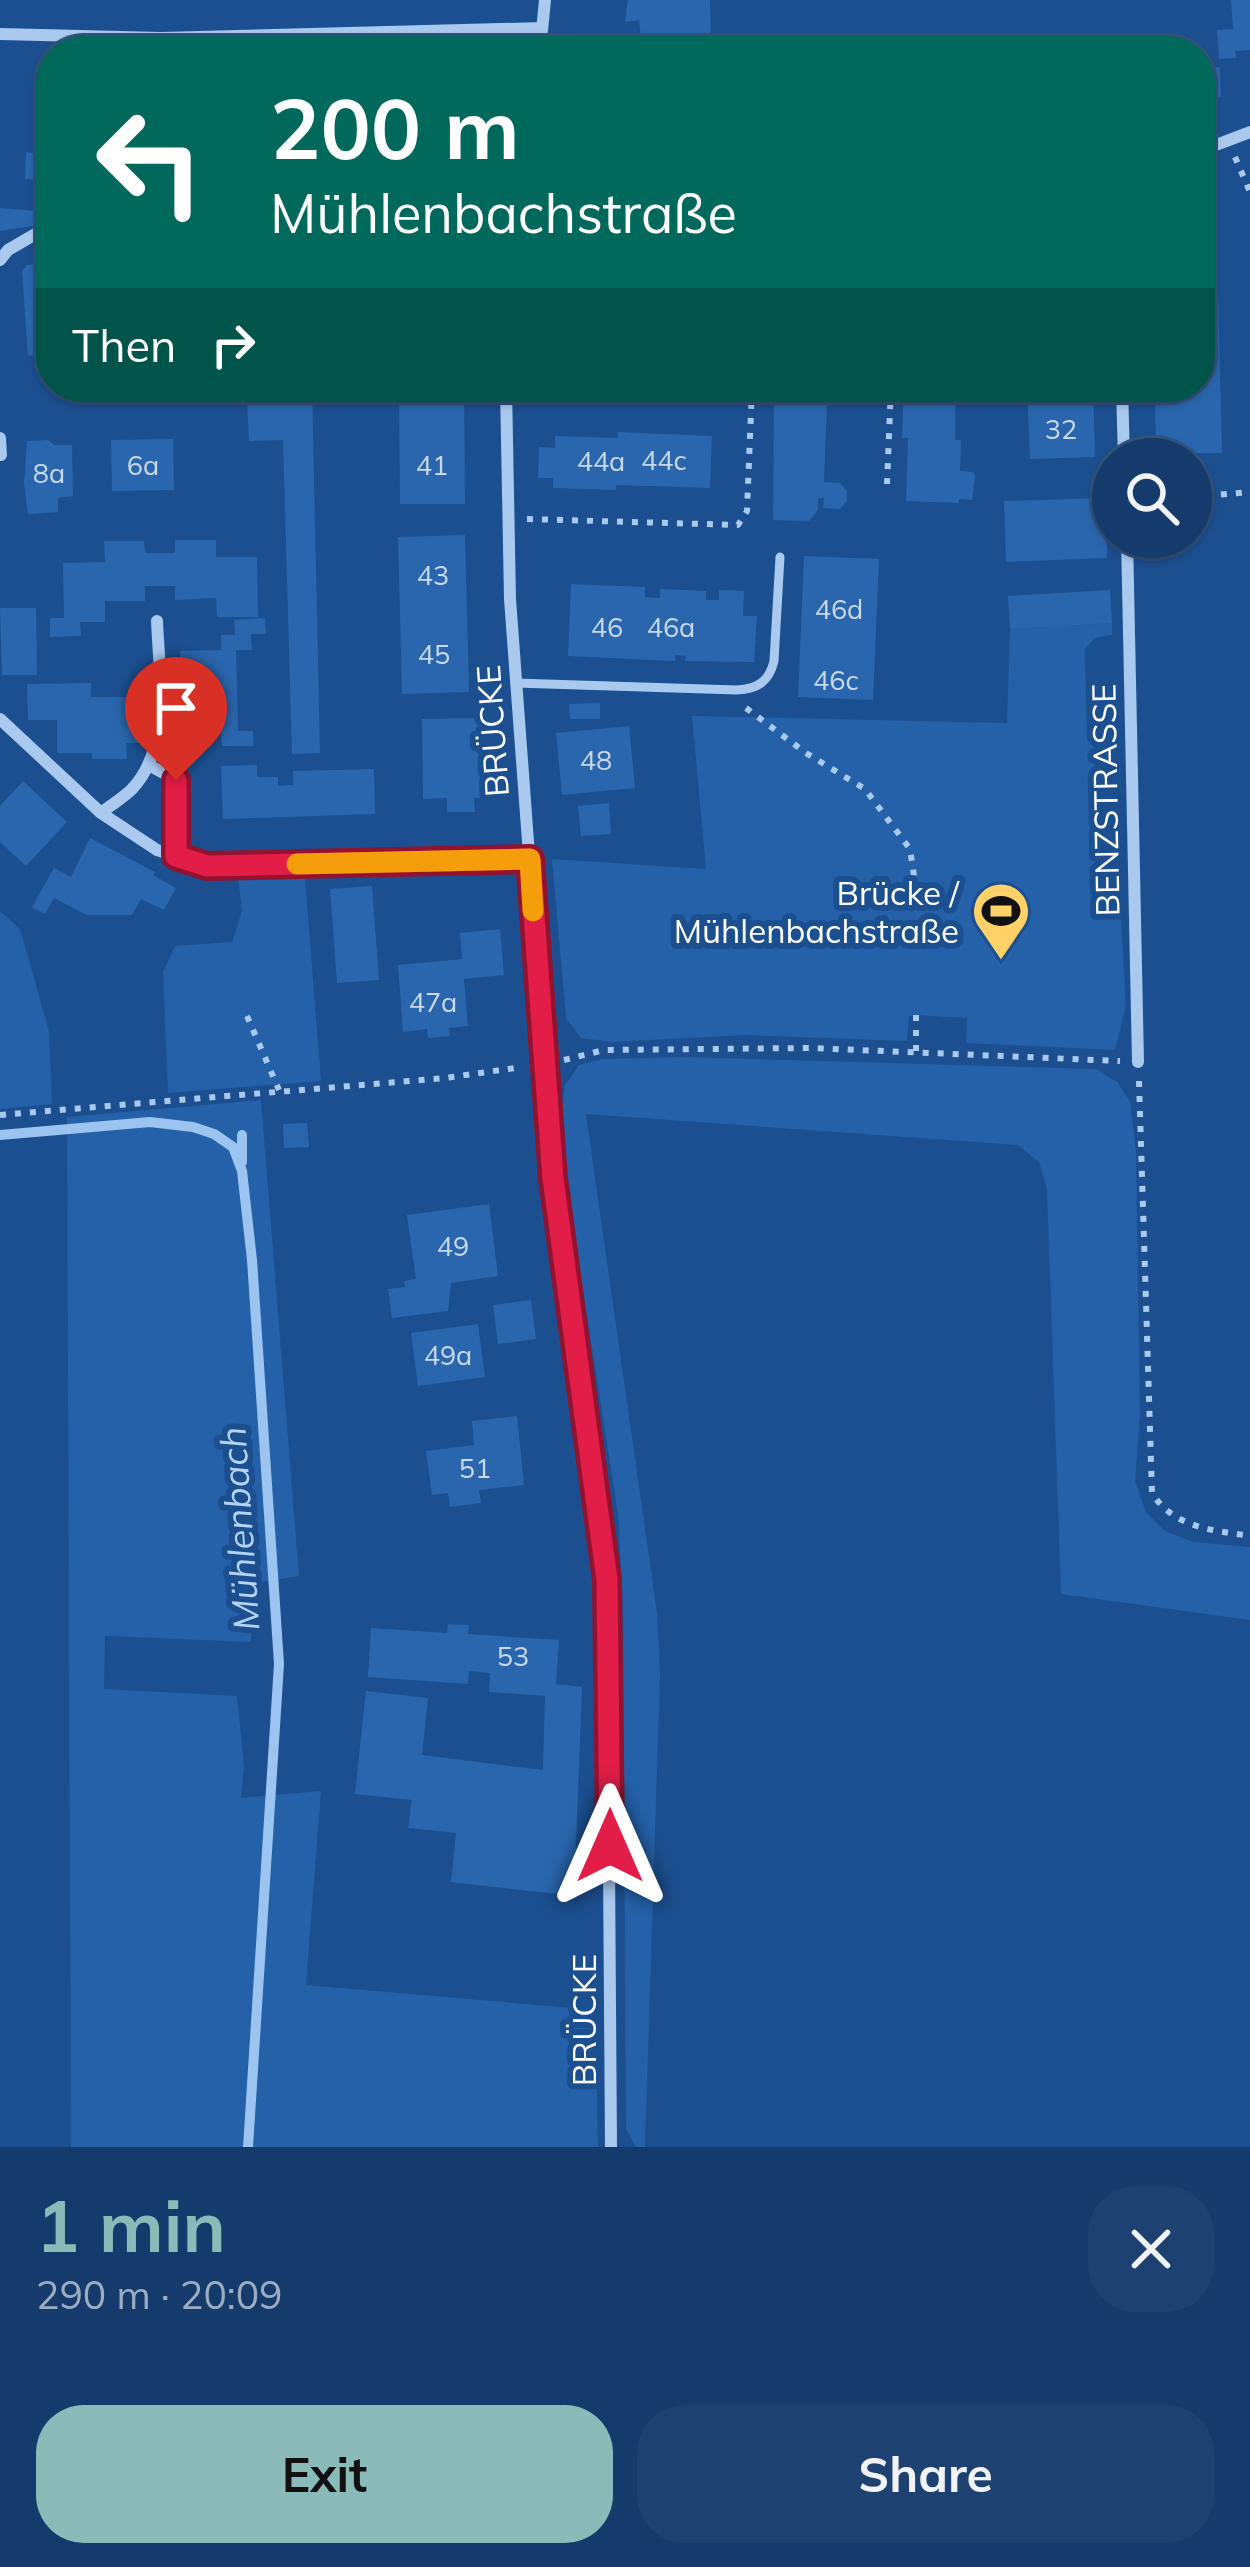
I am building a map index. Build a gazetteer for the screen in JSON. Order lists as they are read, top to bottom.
{
  "streets": {
    "street": ["BRÜCKE", "BENZSTRASSE"]
  },
  "water": ["Mühlenbach"],
  "places": {
    "sports": ["Brücke / Mühlenbachstraße"]
  },
  "house_numbers": [
    "32",
    "44c",
    "44a",
    "6a",
    "41",
    "8a",
    "43",
    "46d",
    "46",
    "46a",
    "45",
    "46c",
    "48",
    "47a",
    "49",
    "49a",
    "51",
    "53"
  ],
  "page": {
    "turn": ["200 m", "Mühlenbachstraße"],
    "then": "Then",
    "heading": ["1 min", "290 m · 20:09"],
    "buttons": ["Exit", "Share"]
  }
}
